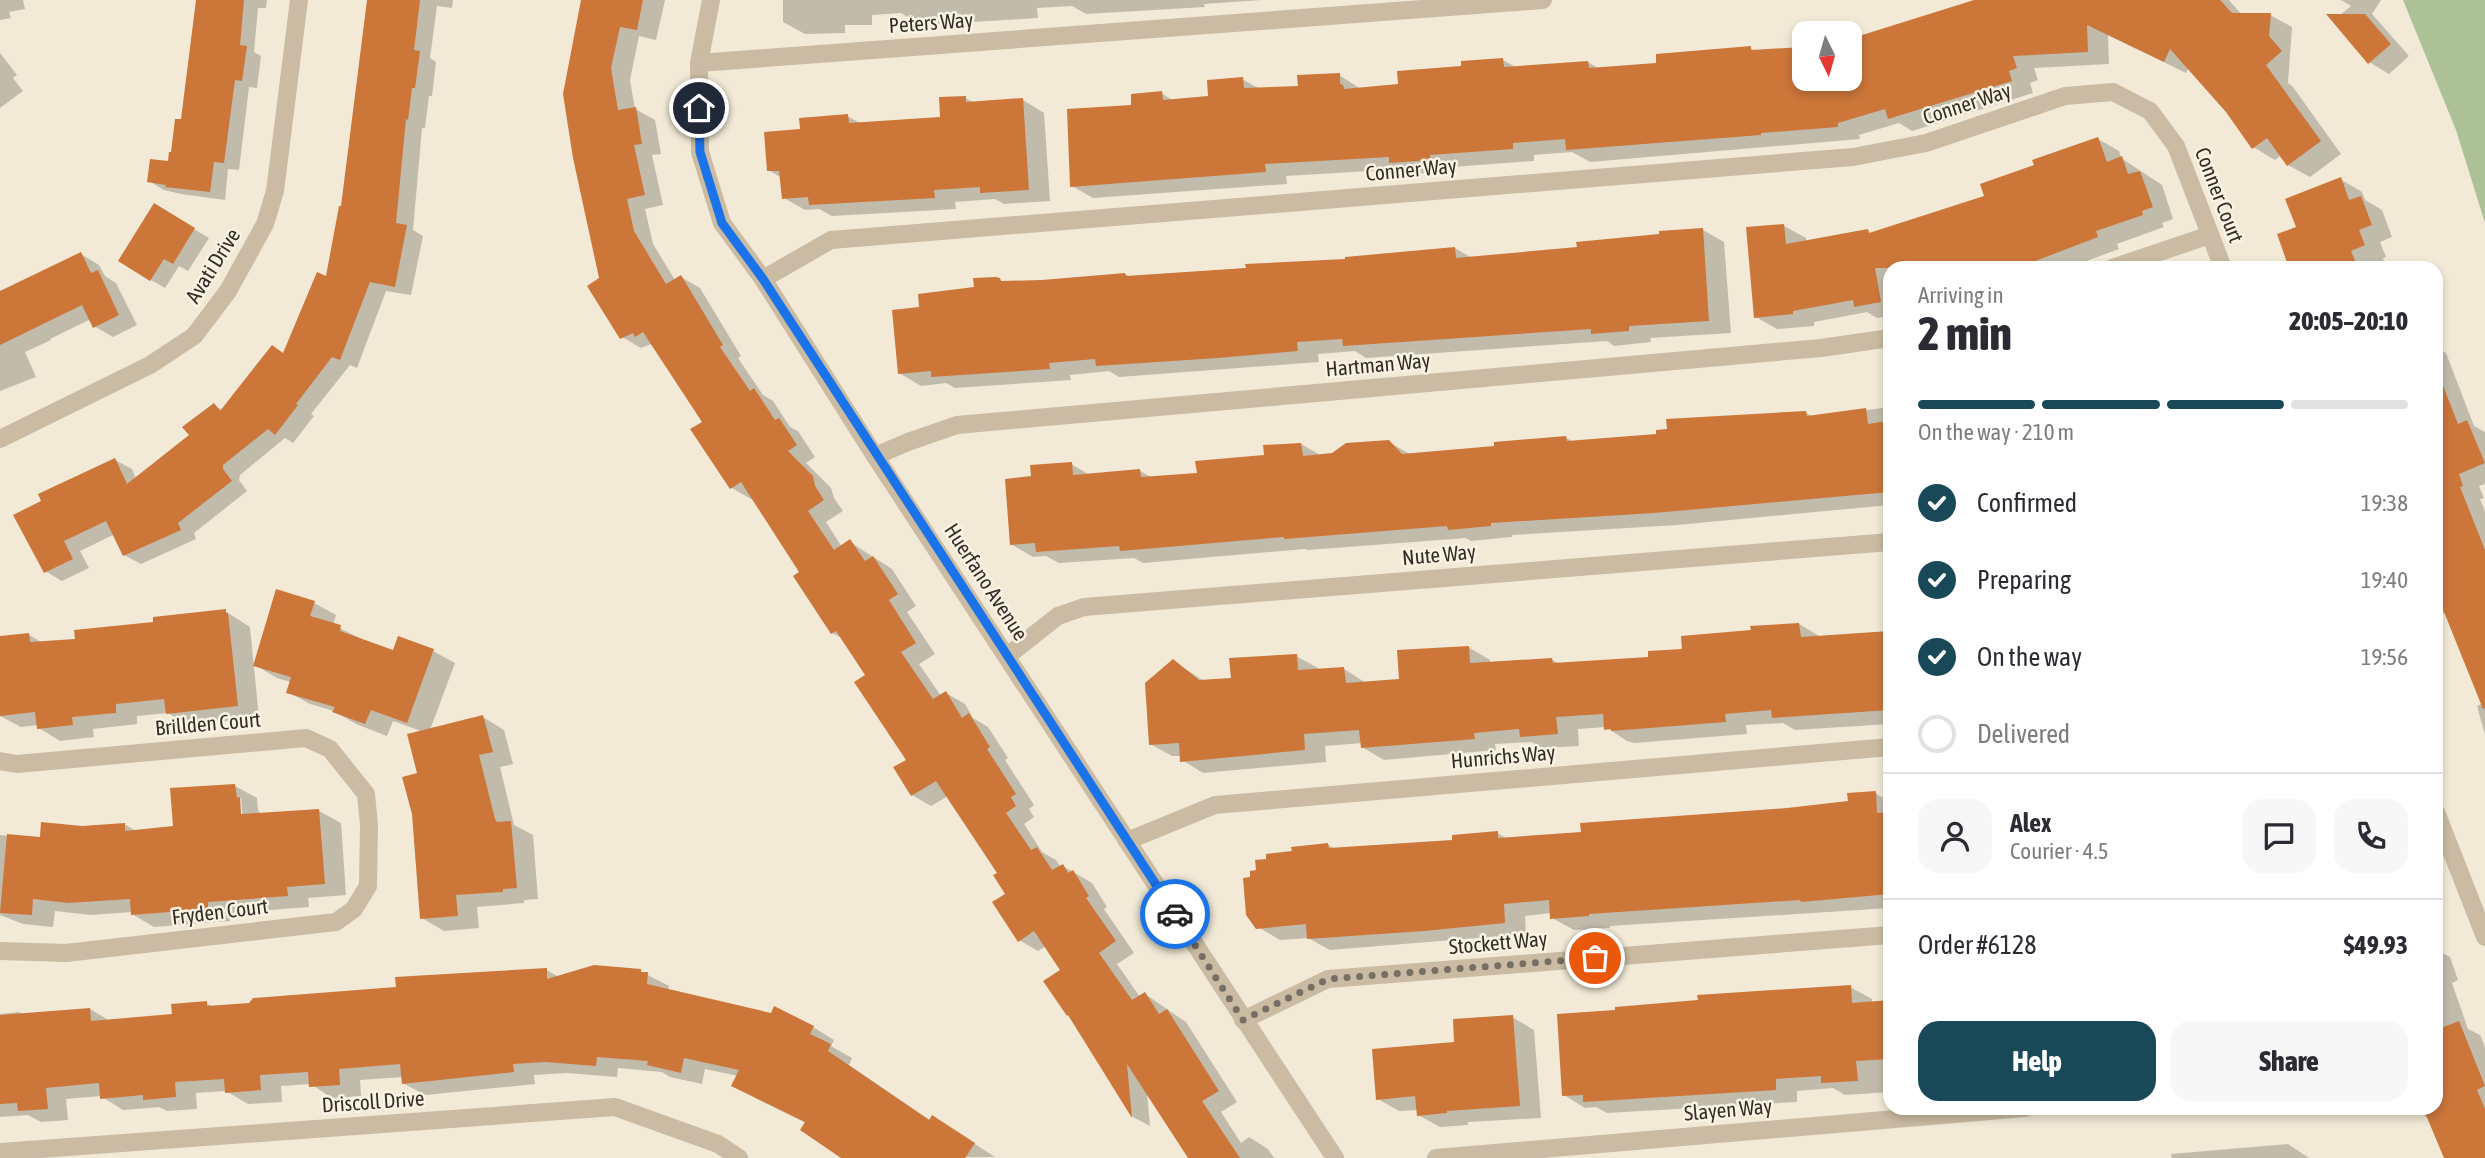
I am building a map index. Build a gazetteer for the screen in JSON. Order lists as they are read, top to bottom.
{
  "streets": {
    "street": [
      "Peters Way",
      "Conner Way",
      "Conner Court",
      "Avati Drive",
      "Hartman Way",
      "Nute Way",
      "Huerfano Avenue",
      "Brillden Court",
      "Hunrichs Way",
      "Fryden Court",
      "Stockett Way",
      "Driscoll Drive",
      "Slayen Way"
    ]
  },
  "crossings": [
    ["Peters Way", "Huerfano Avenue"],
    ["Conner Way", "Conner Court"],
    ["Conner Way", "Huerfano Avenue"],
    ["Hartman Way", "Huerfano Avenue"],
    ["Nute Way", "Huerfano Avenue"],
    ["Huerfano Avenue", "Hunrichs Way"],
    ["Huerfano Avenue", "Stockett Way"],
    ["Brillden Court", "Fryden Court"]
  ],
  "north": "bottom",
  "page": {
    "heading": ["2 min", "Arriving in", "20:05–20:10"],
    "panel": [
      "Alex",
      "Courier · 4.5",
      "Order #6128",
      "$49.93"
    ],
    "bar": "On the way · 210 m",
    "list": [
      ["Confirmed", "19:38"],
      ["Preparing", "19:40"],
      ["On the way", "19:56"],
      "Delivered"
    ],
    "buttons": ["Help", "Share"]
  }
}
